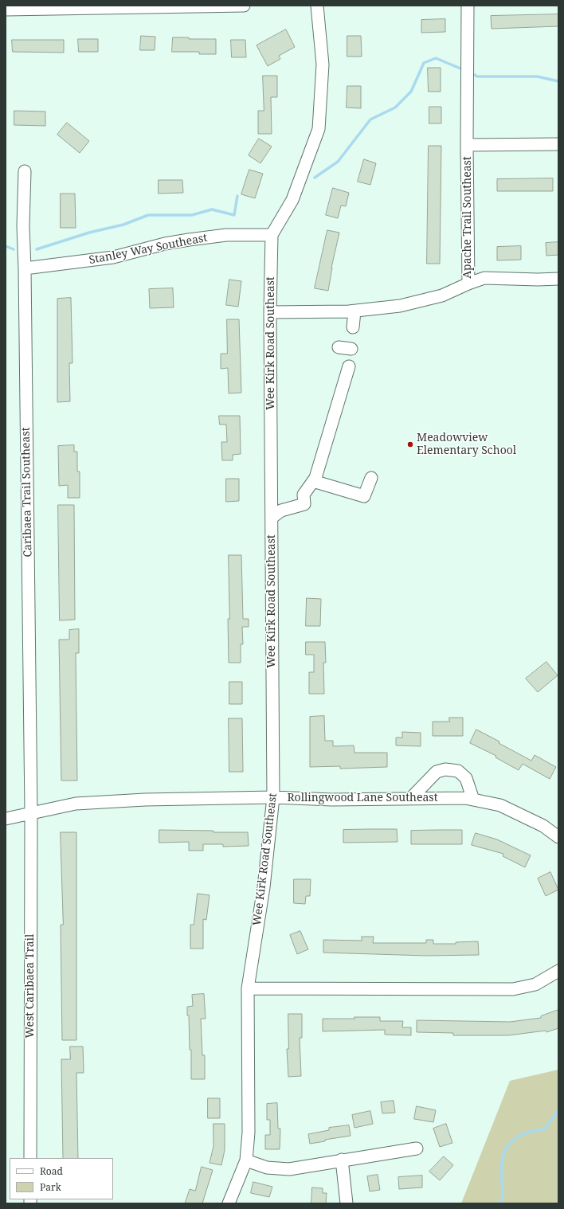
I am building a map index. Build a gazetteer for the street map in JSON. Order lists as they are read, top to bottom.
{
  "streets": {
    "street": [
      "Apache Trail Southeast",
      "Stanley Way Southeast",
      "Wee Kirk Road Southeast",
      "Caribaea Trail Southeast",
      "Rollingwood Lane Southeast",
      "West Caribaea Trail"
    ]
  },
  "crossings": [
    ["Apache Trail Southeast", "Wee Kirk Road Southeast"],
    ["Stanley Way Southeast", "Wee Kirk Road Southeast"],
    ["Stanley Way Southeast", "Caribaea Trail Southeast"],
    ["Wee Kirk Road Southeast", "Rollingwood Lane Southeast"],
    ["Caribaea Trail Southeast", "Rollingwood Lane Southeast"],
    ["Caribaea Trail Southeast", "West Caribaea Trail"],
    ["Rollingwood Lane Southeast", "West Caribaea Trail"]
  ],
  "places": ["Meadowview Elementary School"],
  "legend": ["Road", "Park"]
}
